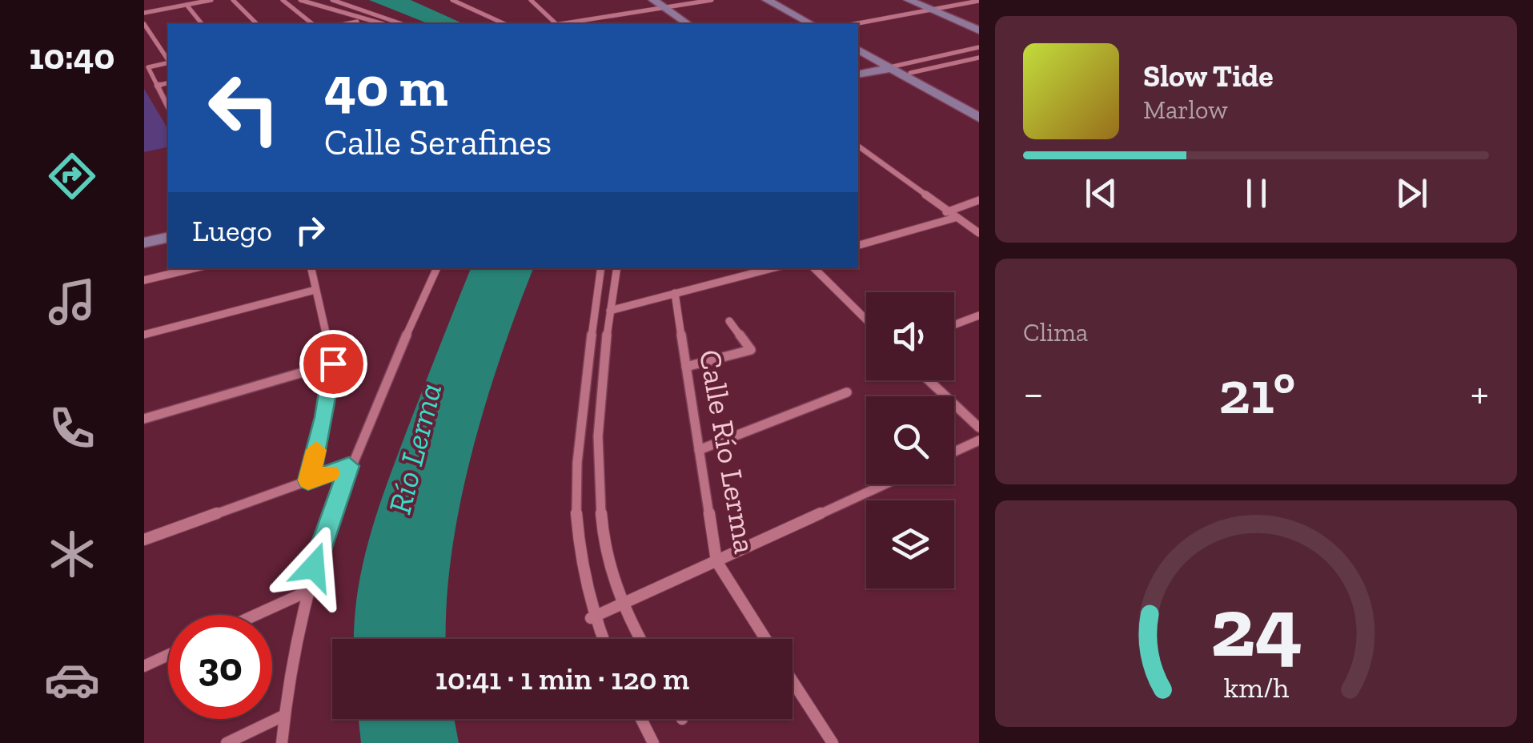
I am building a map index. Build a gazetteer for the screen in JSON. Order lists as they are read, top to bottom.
{
  "streets": {
    "street": ["Calle Río Lerma"]
  },
  "water": ["Río Lerma"],
  "page": {
    "tabs": "10:40",
    "turn": ["40 m", "Calle Serafines"],
    "song": ["Slow Tide", "Marlow"],
    "then": "Luego",
    "tile": "Clima",
    "heat": ["−", "21°", "+"],
    "limit": "30",
    "trip": "10:41 · 1 min · 120 m",
    "gauge": ["24", "km/h"]
  }
}
